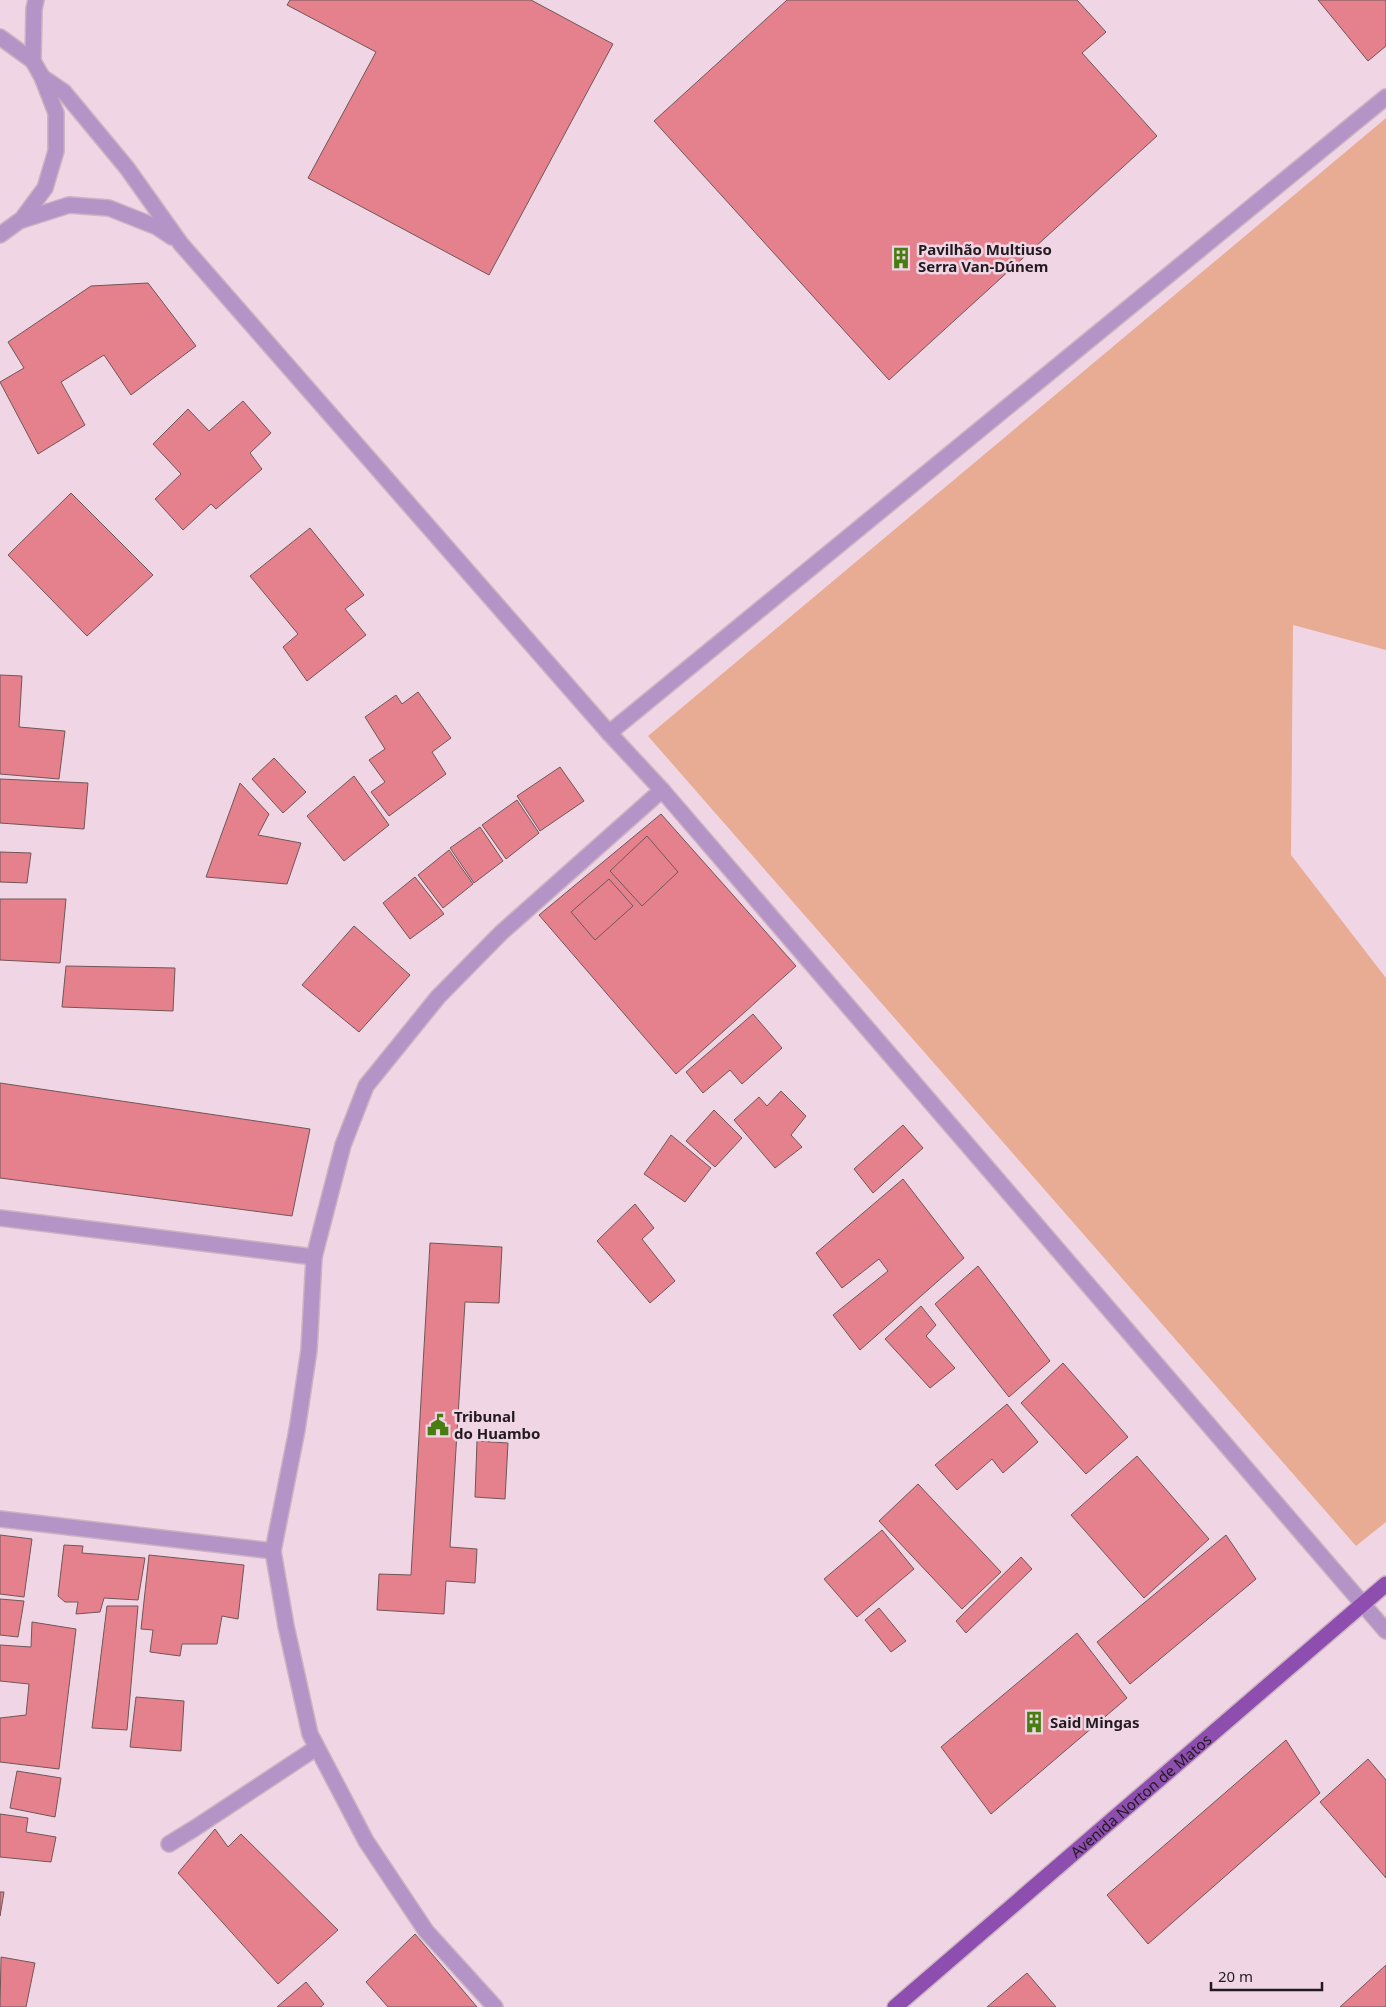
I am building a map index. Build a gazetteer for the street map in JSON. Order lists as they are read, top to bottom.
{
  "streets": {
    "main road": ["Avenida Norton de Matos"]
  },
  "places": {
    "building": ["Pavilhão Multiuso Serra Van-Dúnem", "Said Mingas"],
    "public building": ["Tribunal do Huambo"]
  },
  "scale_bar": "20 m"
}
